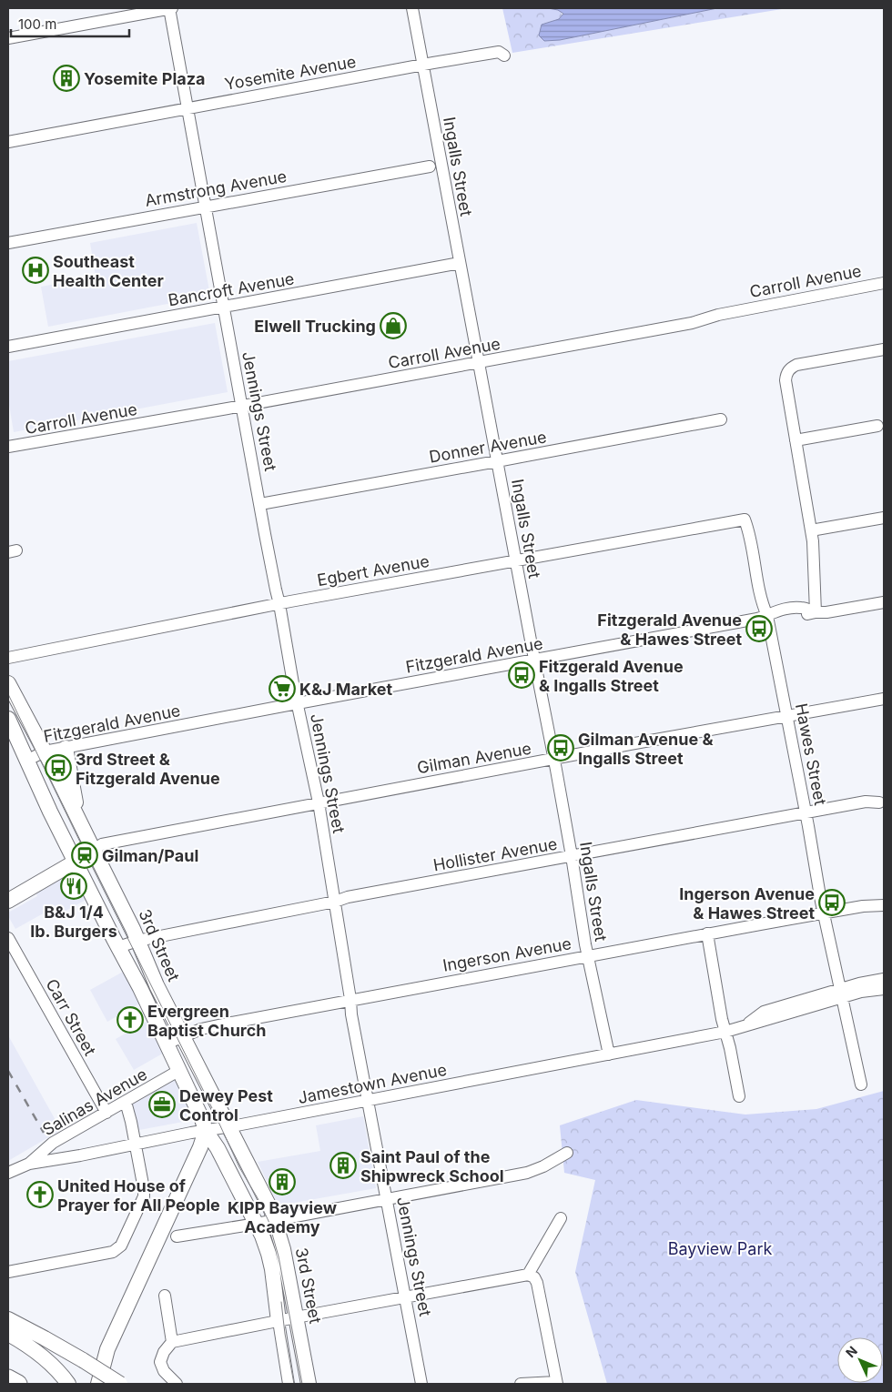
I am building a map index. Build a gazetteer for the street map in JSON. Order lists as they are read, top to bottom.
{
  "streets": {
    "main road": ["3rd Street"],
    "street": [
      "Yosemite Avenue",
      "Ingalls Street",
      "Armstrong Avenue",
      "Carroll Avenue",
      "Bancroft Avenue",
      "Jennings Street",
      "Donner Avenue",
      "Egbert Avenue",
      "Fitzgerald Avenue",
      "Hawes Street",
      "Gilman Avenue",
      "Hollister Avenue",
      "Ingerson Avenue",
      "Carr Street",
      "Jamestown Avenue",
      "Salinas Avenue"
    ]
  },
  "crossings": [
    ["Yosemite Avenue", "Ingalls Street"],
    ["Yosemite Avenue", "Jennings Street"],
    ["Ingalls Street", "Carroll Avenue"],
    ["Ingalls Street", "Bancroft Avenue"],
    ["Ingalls Street", "Donner Avenue"],
    ["Ingalls Street", "Egbert Avenue"],
    ["Ingalls Street", "Fitzgerald Avenue"],
    ["Ingalls Street", "Gilman Avenue"],
    ["Ingalls Street", "Hollister Avenue"],
    ["Ingalls Street", "Ingerson Avenue"],
    ["Ingalls Street", "Jamestown Avenue"],
    ["Armstrong Avenue", "Jennings Street"],
    ["Carroll Avenue", "Jennings Street"],
    ["Bancroft Avenue", "Jennings Street"],
    ["Jennings Street", "Donner Avenue"],
    ["Jennings Street", "Egbert Avenue"],
    ["Jennings Street", "Fitzgerald Avenue"],
    ["Jennings Street", "Gilman Avenue"],
    ["Jennings Street", "Hollister Avenue"],
    ["Jennings Street", "Ingerson Avenue"],
    ["Jennings Street", "Jamestown Avenue"],
    ["Egbert Avenue", "Hawes Street"],
    ["Fitzgerald Avenue", "Hawes Street"],
    ["Fitzgerald Avenue", "3rd Street"],
    ["Hawes Street", "Gilman Avenue"],
    ["Hawes Street", "Hollister Avenue"],
    ["Hawes Street", "Ingerson Avenue"],
    ["Hawes Street", "Jamestown Avenue"],
    ["Gilman Avenue", "3rd Street"],
    ["Hollister Avenue", "3rd Street"],
    ["3rd Street", "Ingerson Avenue"],
    ["3rd Street", "Jamestown Avenue"],
    ["3rd Street", "Salinas Avenue"],
    ["Carr Street", "Salinas Avenue"],
    ["Jamestown Avenue", "Salinas Avenue"]
  ],
  "parks": ["Bayview Park"],
  "places": {
    "building": ["Yosemite Plaza", "Saint Paul of the Shipwreck School", "KIPP Bayview Academy"],
    "hospital": ["Southeast Health Center"],
    "shop": ["Elwell Trucking"],
    "bus stop": [
      "Fitzgerald Avenue & Hawes Street",
      "Fitzgerald Avenue & Ingalls Street",
      "Gilman Avenue & Ingalls Street",
      "3rd Street & Fitzgerald Avenue",
      "Ingerson Avenue & Hawes Street"
    ],
    "supermarket": ["K&J Market"],
    "station": ["Gilman/Paul"],
    "restaurant": ["B&J 1/4 lb. Burgers"],
    "church": ["Evergreen Baptist Church", "United House of Prayer for All People"],
    "office": ["Dewey Pest Control"]
  },
  "scale_bar": "100 m",
  "north": "top left"
}
